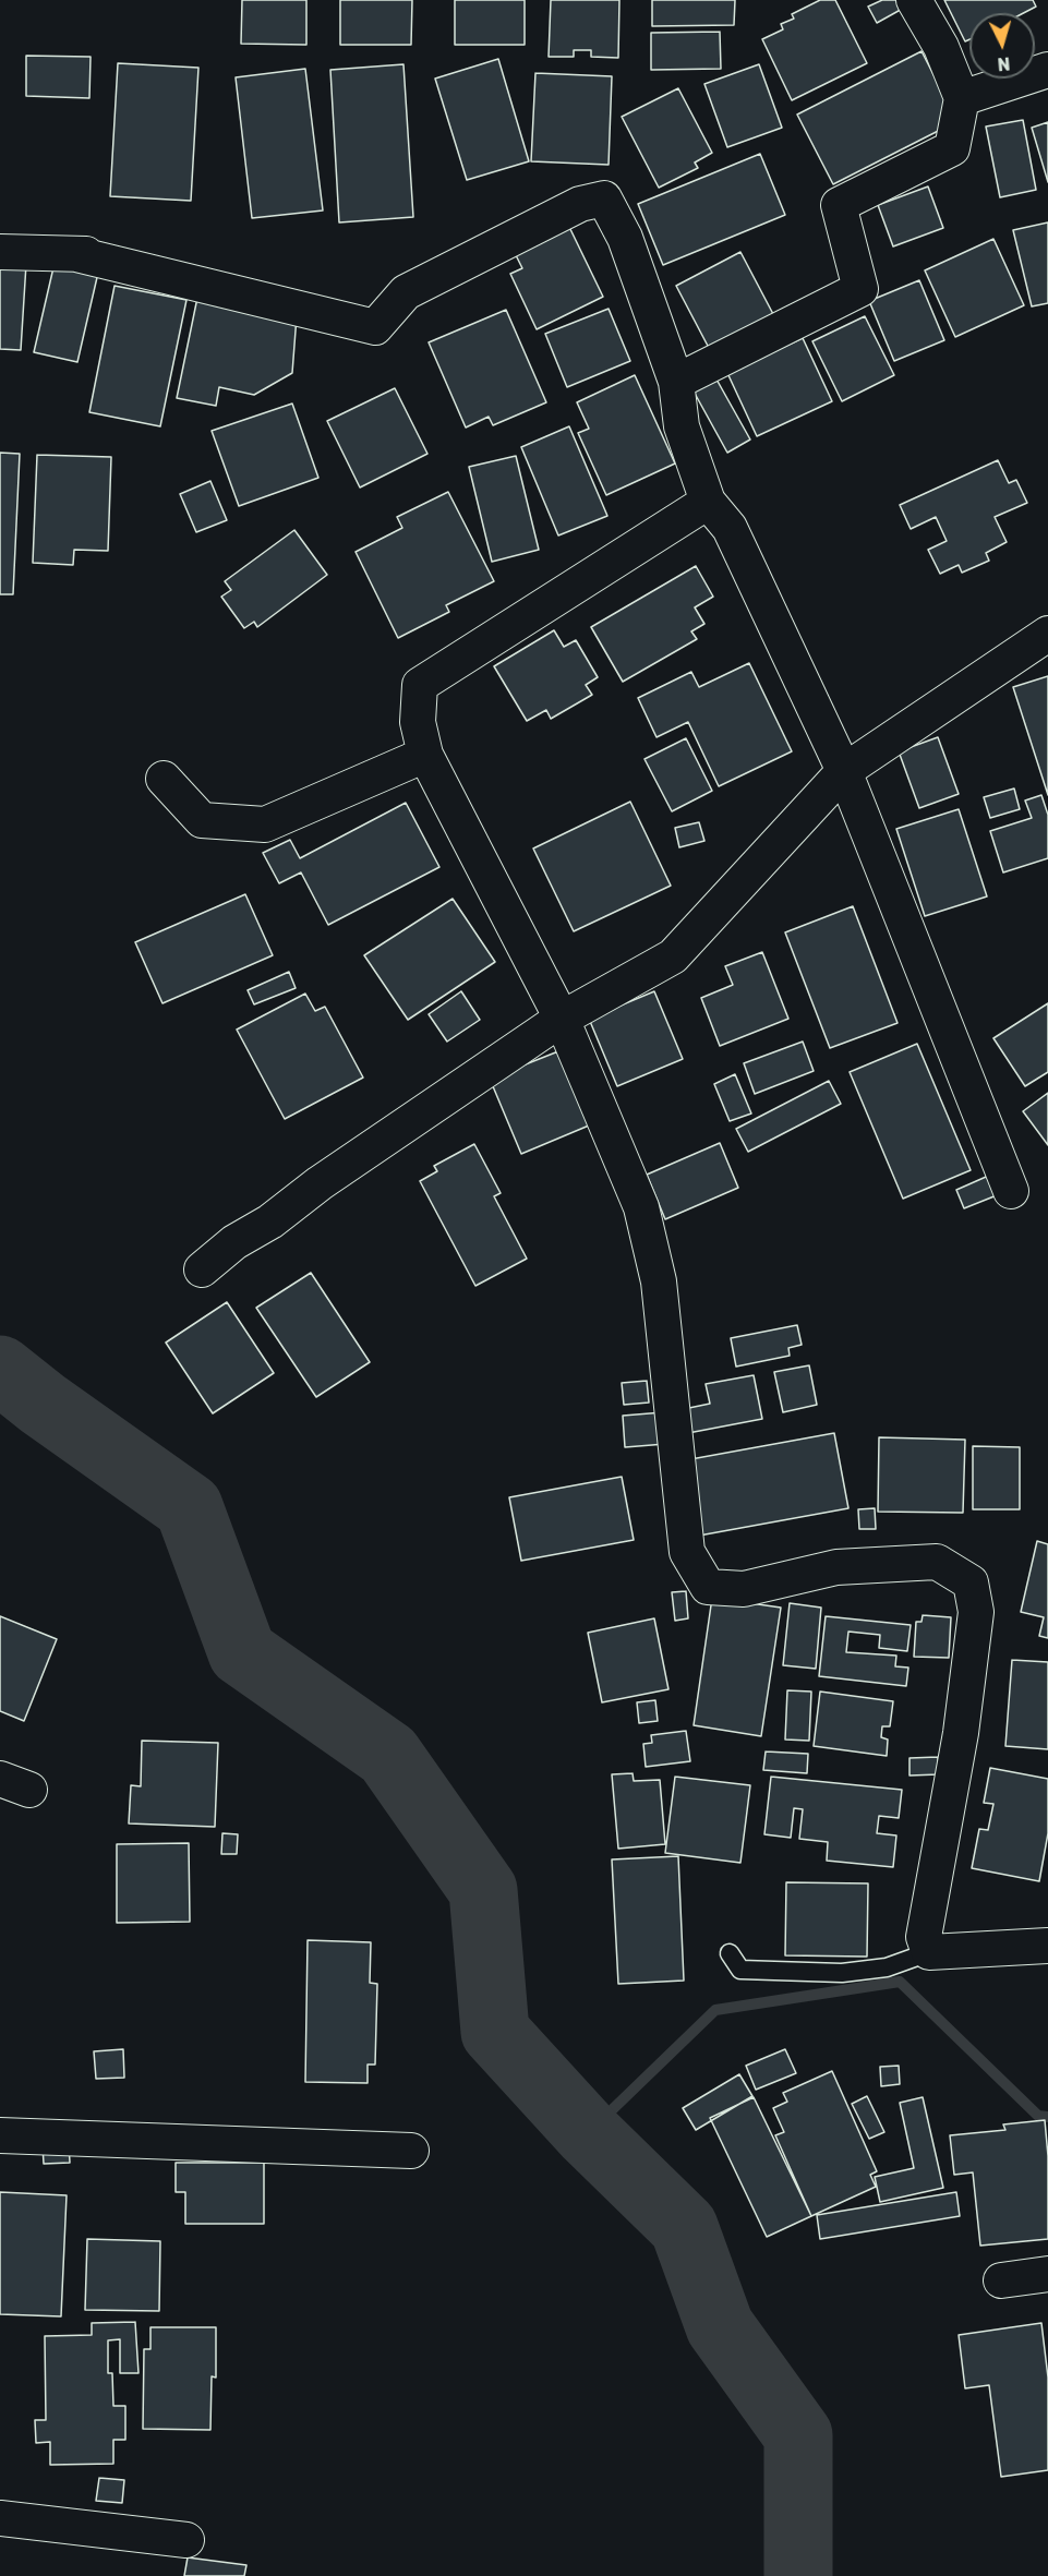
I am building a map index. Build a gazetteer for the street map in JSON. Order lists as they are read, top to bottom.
{
  "north": "bottom"
}
